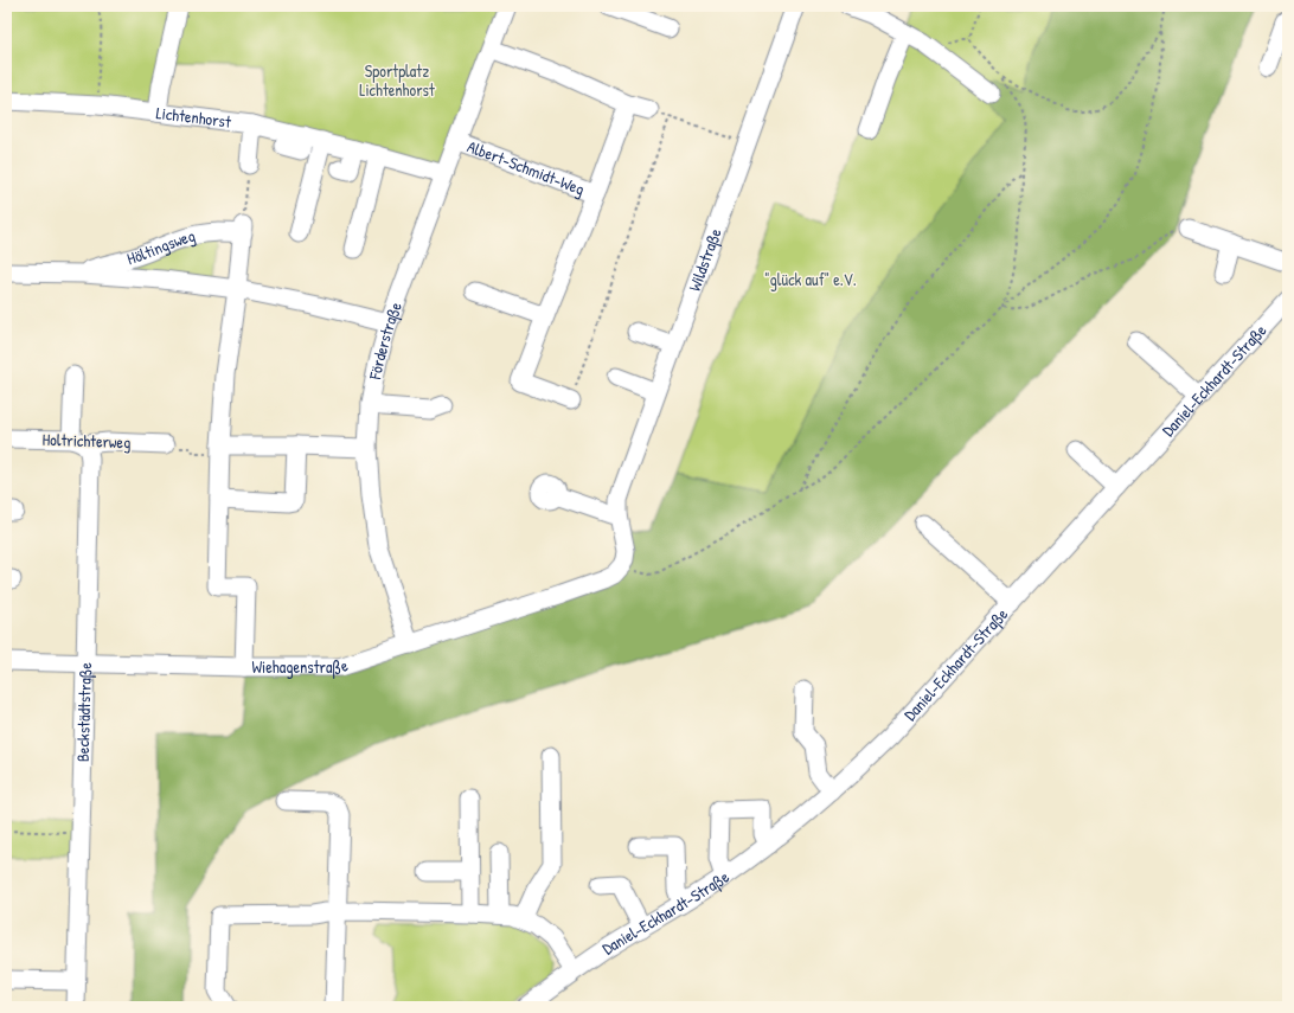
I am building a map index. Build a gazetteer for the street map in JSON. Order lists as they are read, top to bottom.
{
  "streets": {
    "street": [
      "Lichtenhorst",
      "Albert-Schmidt-Weg",
      "Höltingsweg",
      "Wildstraße",
      "Förderstraße",
      "Daniel-Eckhardt-Straße",
      "Holtrichterweg",
      "Wiehagenstraße",
      "Beckstädtstraße"
    ]
  },
  "crossings": [
    ["Lichtenhorst", "Förderstraße"],
    ["Albert-Schmidt-Weg", "Förderstraße"],
    ["Höltingsweg", "Förderstraße"],
    ["Wildstraße", "Wiehagenstraße"],
    ["Förderstraße", "Wiehagenstraße"],
    ["Holtrichterweg", "Beckstädtstraße"],
    ["Wiehagenstraße", "Beckstädtstraße"]
  ],
  "parks": ["Sportplatz Lichtenhorst", "\"glück auf\" e.V."]
}
